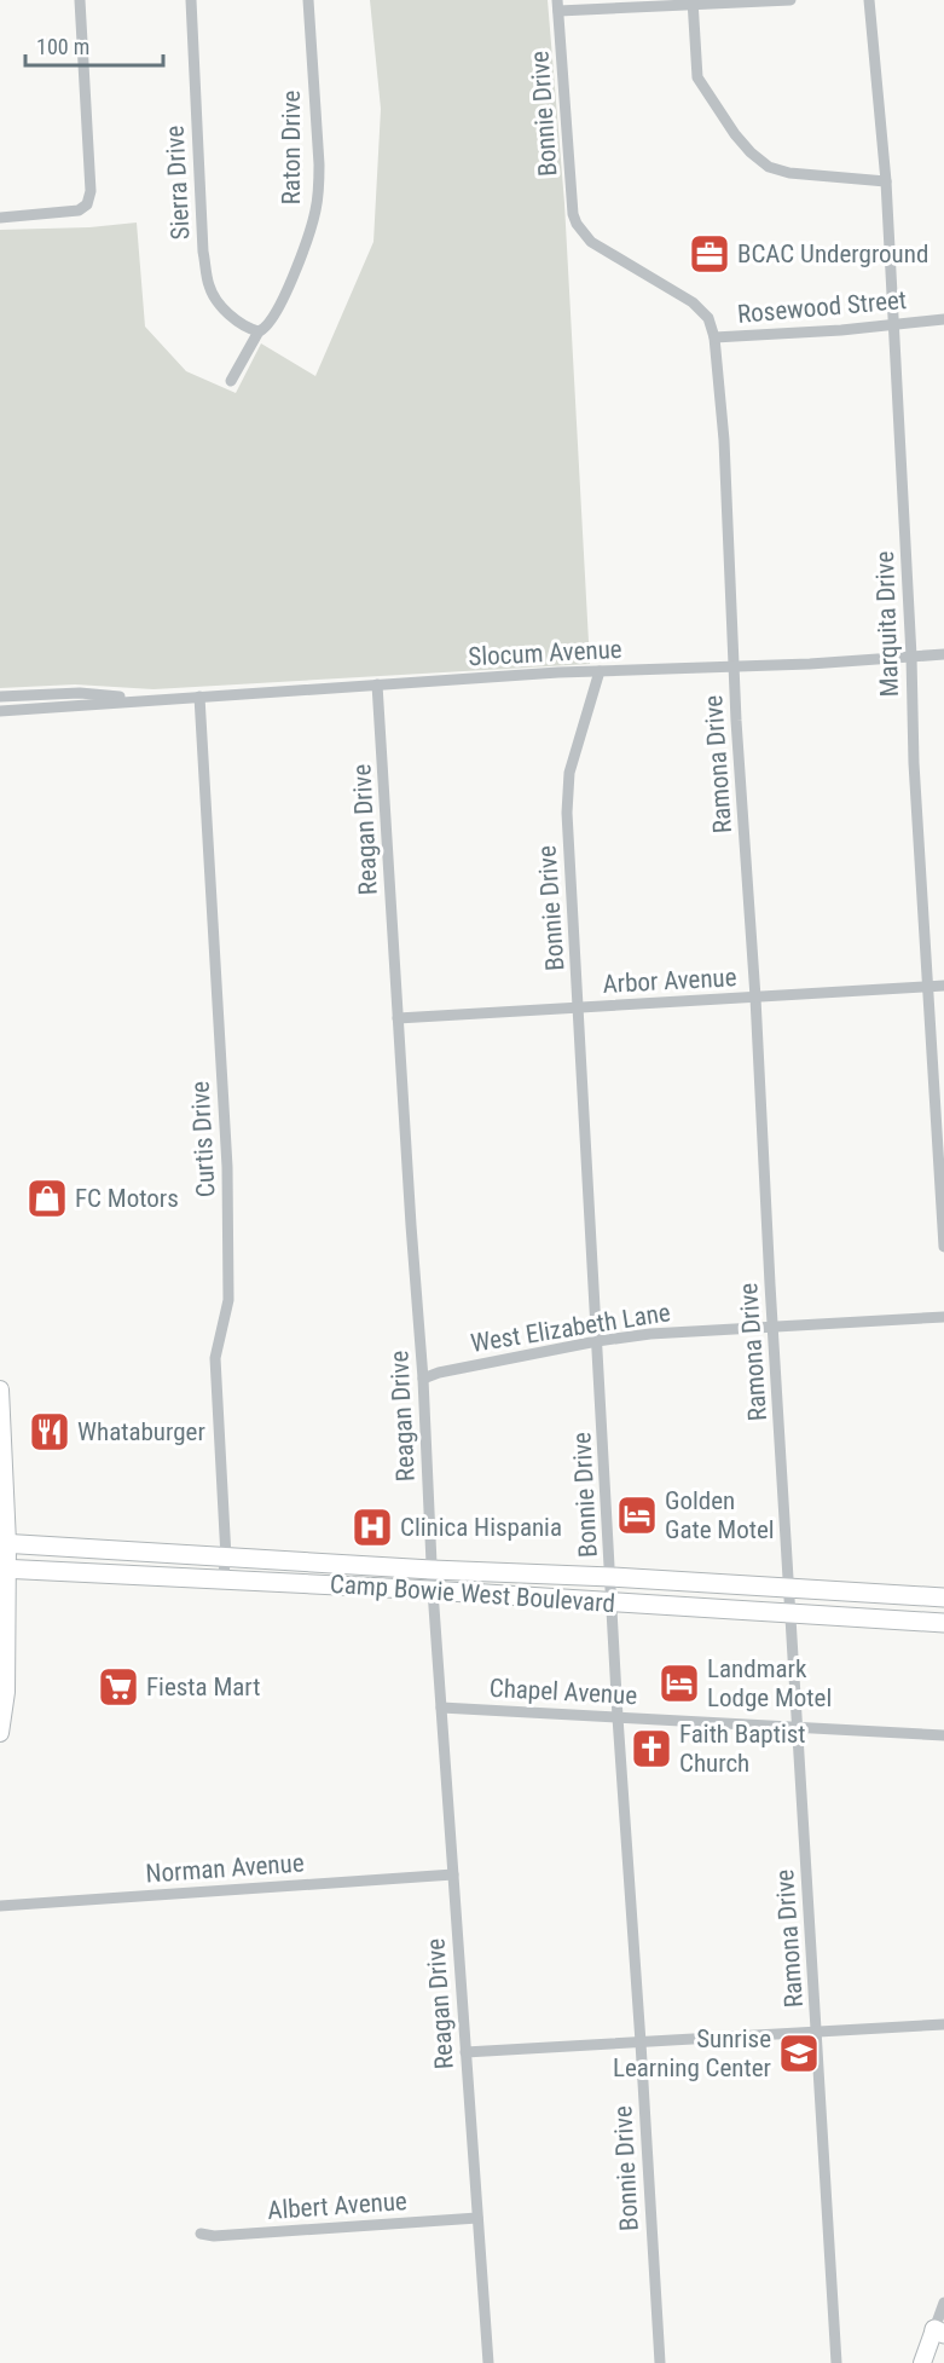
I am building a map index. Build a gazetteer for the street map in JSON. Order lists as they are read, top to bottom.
{
  "streets": {
    "main road": ["Camp Bowie West Boulevard"],
    "street": [
      "Bonnie Drive",
      "Raton Drive",
      "Sierra Drive",
      "Rosewood Street",
      "Marquita Drive",
      "Slocum Avenue",
      "Ramona Drive",
      "Reagan Drive",
      "Arbor Avenue",
      "Curtis Drive",
      "West Elizabeth Lane",
      "Chapel Avenue",
      "Norman Avenue",
      "Albert Avenue"
    ]
  },
  "crossings": [
    ["Bonnie Drive", "Rosewood Street"],
    ["Bonnie Drive", "Slocum Avenue"],
    ["Bonnie Drive", "Arbor Avenue"],
    ["Bonnie Drive", "West Elizabeth Lane"],
    ["Bonnie Drive", "Camp Bowie West Boulevard"],
    ["Bonnie Drive", "Chapel Avenue"],
    ["Raton Drive", "Sierra Drive"],
    ["Rosewood Street", "Marquita Drive"],
    ["Rosewood Street", "Ramona Drive"],
    ["Marquita Drive", "Slocum Avenue"],
    ["Marquita Drive", "Arbor Avenue"],
    ["Slocum Avenue", "Ramona Drive"],
    ["Slocum Avenue", "Reagan Drive"],
    ["Slocum Avenue", "Curtis Drive"],
    ["Ramona Drive", "Arbor Avenue"],
    ["Ramona Drive", "West Elizabeth Lane"],
    ["Ramona Drive", "Camp Bowie West Boulevard"],
    ["Ramona Drive", "Chapel Avenue"],
    ["Reagan Drive", "Arbor Avenue"],
    ["Reagan Drive", "West Elizabeth Lane"],
    ["Reagan Drive", "Camp Bowie West Boulevard"],
    ["Reagan Drive", "Chapel Avenue"],
    ["Reagan Drive", "Norman Avenue"],
    ["Reagan Drive", "Albert Avenue"],
    ["Curtis Drive", "Camp Bowie West Boulevard"]
  ],
  "places": {
    "office": ["BCAC Underground"],
    "shop": ["FC Motors"],
    "restaurant": ["Whataburger"],
    "hotel": ["Golden Gate Motel", "Landmark Lodge Motel"],
    "hospital": ["Clinica Hispania"],
    "supermarket": ["Fiesta Mart"],
    "church": ["Faith Baptist Church"],
    "school or university": ["Sunrise Learning Center"]
  },
  "scale_bar": "100 m"
}
